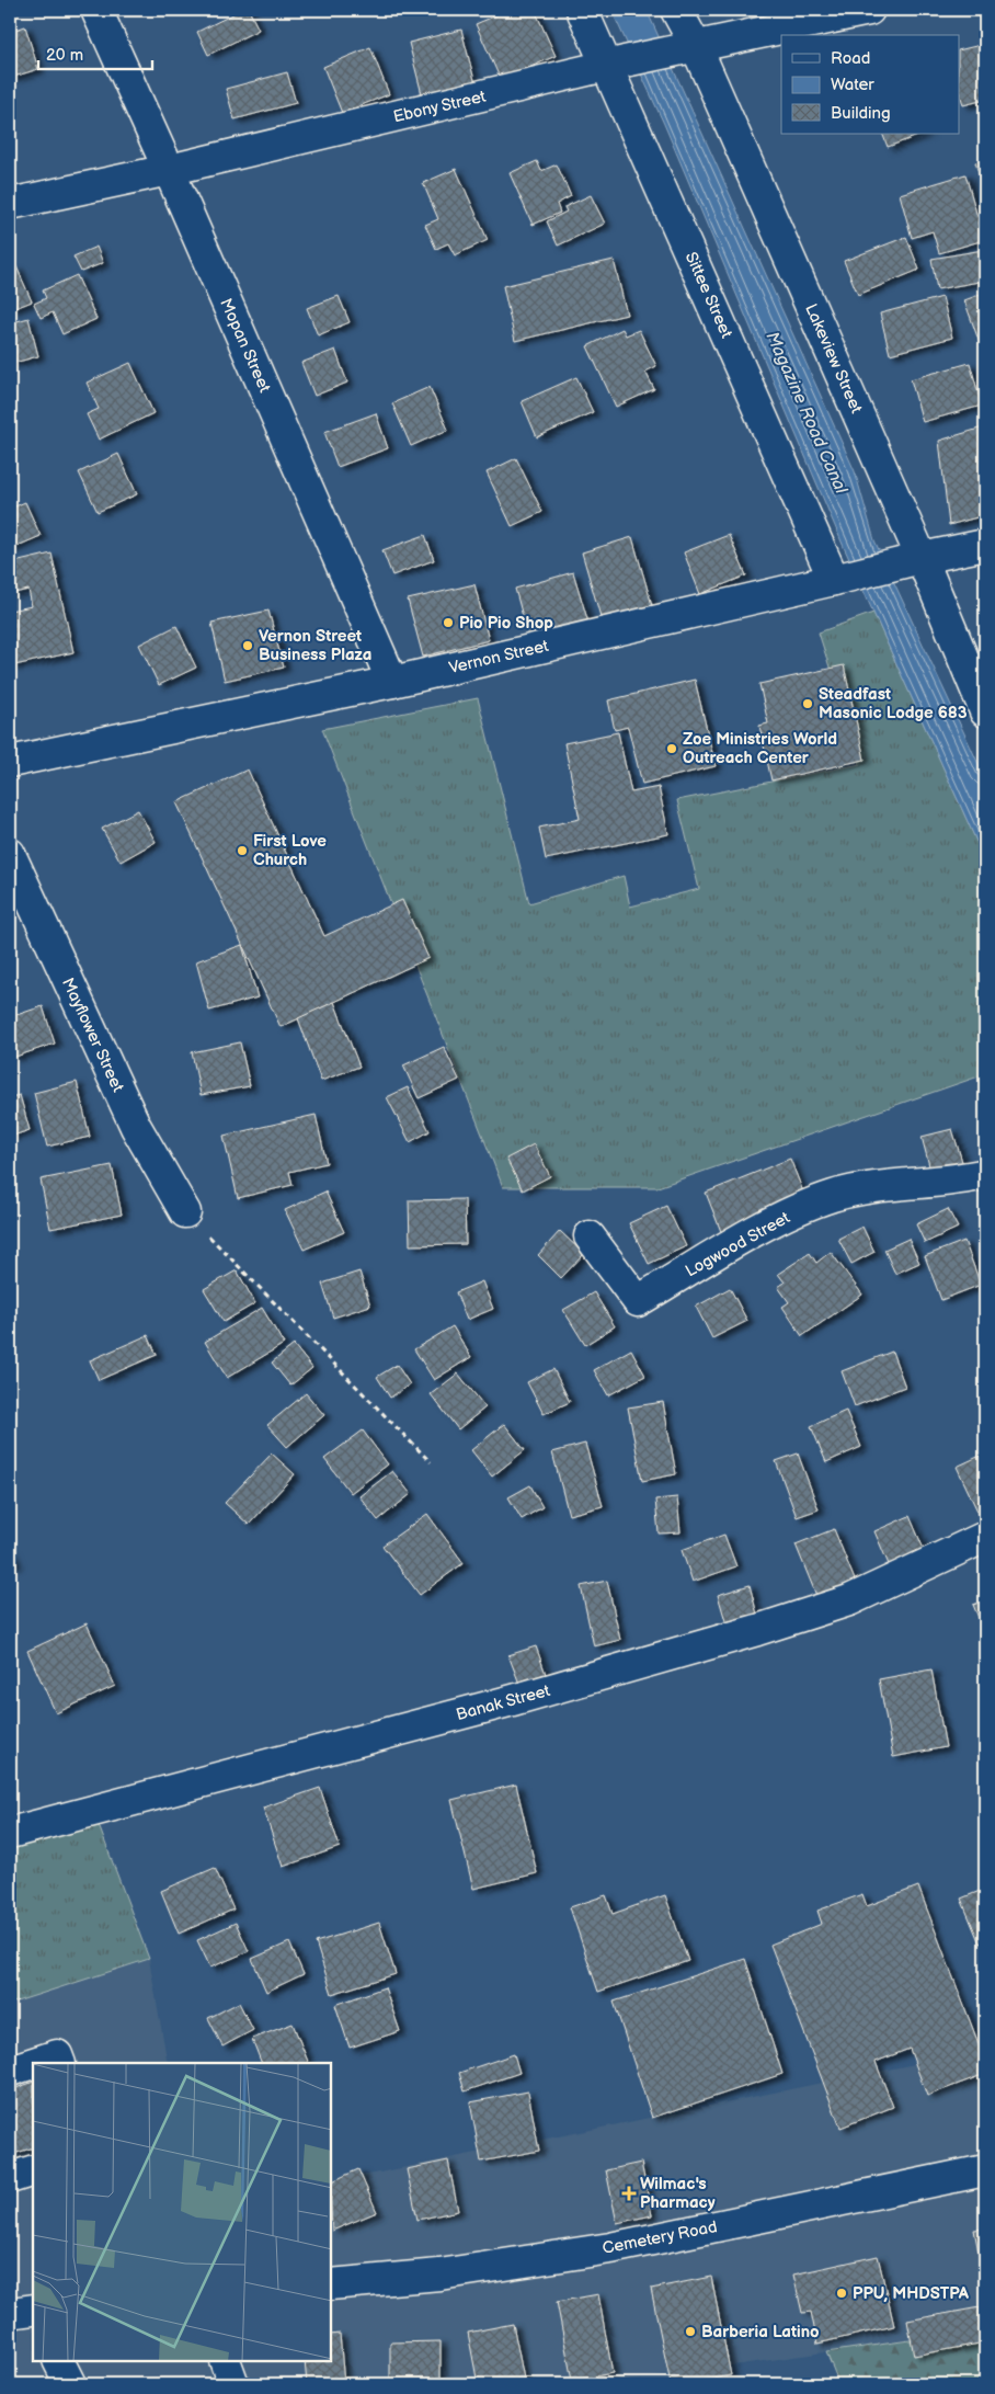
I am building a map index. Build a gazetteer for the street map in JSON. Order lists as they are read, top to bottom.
{
  "streets": {
    "street": [
      "Ebony Street",
      "Sittee Street",
      "Mopan Street",
      "Lakeview Street",
      "Vernon Street",
      "Mayflower Street",
      "Logwood Street",
      "Banak Street",
      "Cemetery Road"
    ]
  },
  "crossings": [
    ["Ebony Street", "Sittee Street"],
    ["Ebony Street", "Mopan Street"],
    ["Ebony Street", "Lakeview Street"],
    ["Sittee Street", "Vernon Street"],
    ["Mopan Street", "Vernon Street"],
    ["Lakeview Street", "Vernon Street"]
  ],
  "water": ["Magazine Road Canal"],
  "places": {
    "other": [
      "Pio Pio Shop",
      "Vernon Street Business Plaza",
      "Steadfast Masonic Lodge 683",
      "Zoe Ministries World Outreach Center",
      "First Love Church",
      "PPU, MHDSTPA",
      "Barberia Latino"
    ],
    "health": ["Wilmac's Pharmacy"]
  },
  "legend": ["Road", "Water", "Building"],
  "scale_bar": "20 m"
}
